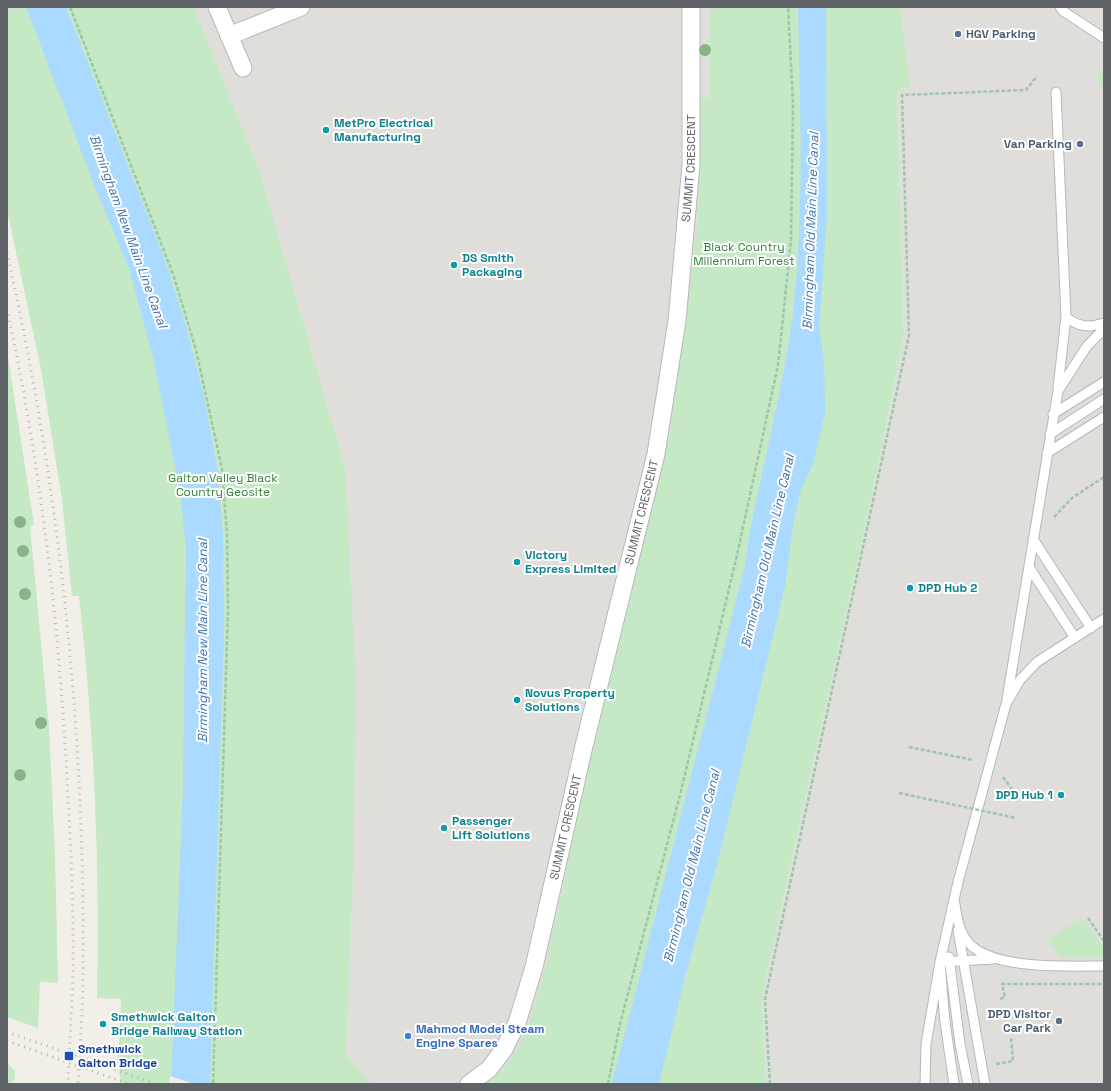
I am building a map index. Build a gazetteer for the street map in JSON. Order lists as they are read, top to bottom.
{
  "streets": {
    "street": ["SUMMIT CRESCENT"]
  },
  "water": ["Birmingham New Main Line Canal", "Birmingham Old Main Line Canal"],
  "parks": ["Black Country Millennium Forest", "Galton Valley Black Country Geosite"],
  "places": {
    "other": [
      "HGV Parking",
      "MetPro Electrical Manufacturing",
      "Van Parking",
      "DS Smith Packaging",
      "Victory Express Limited",
      "DPD Hub 2",
      "Novus Property Solutions",
      "DPD Hub 1",
      "Passenger Lift Solutions",
      "DPD Visitor Car Park",
      "Smethwick Galton Bridge Railway Station",
      "Mahmod Model Steam Engine Spares"
    ],
    "transit": ["Smethwick Galton Bridge"]
  }
}
